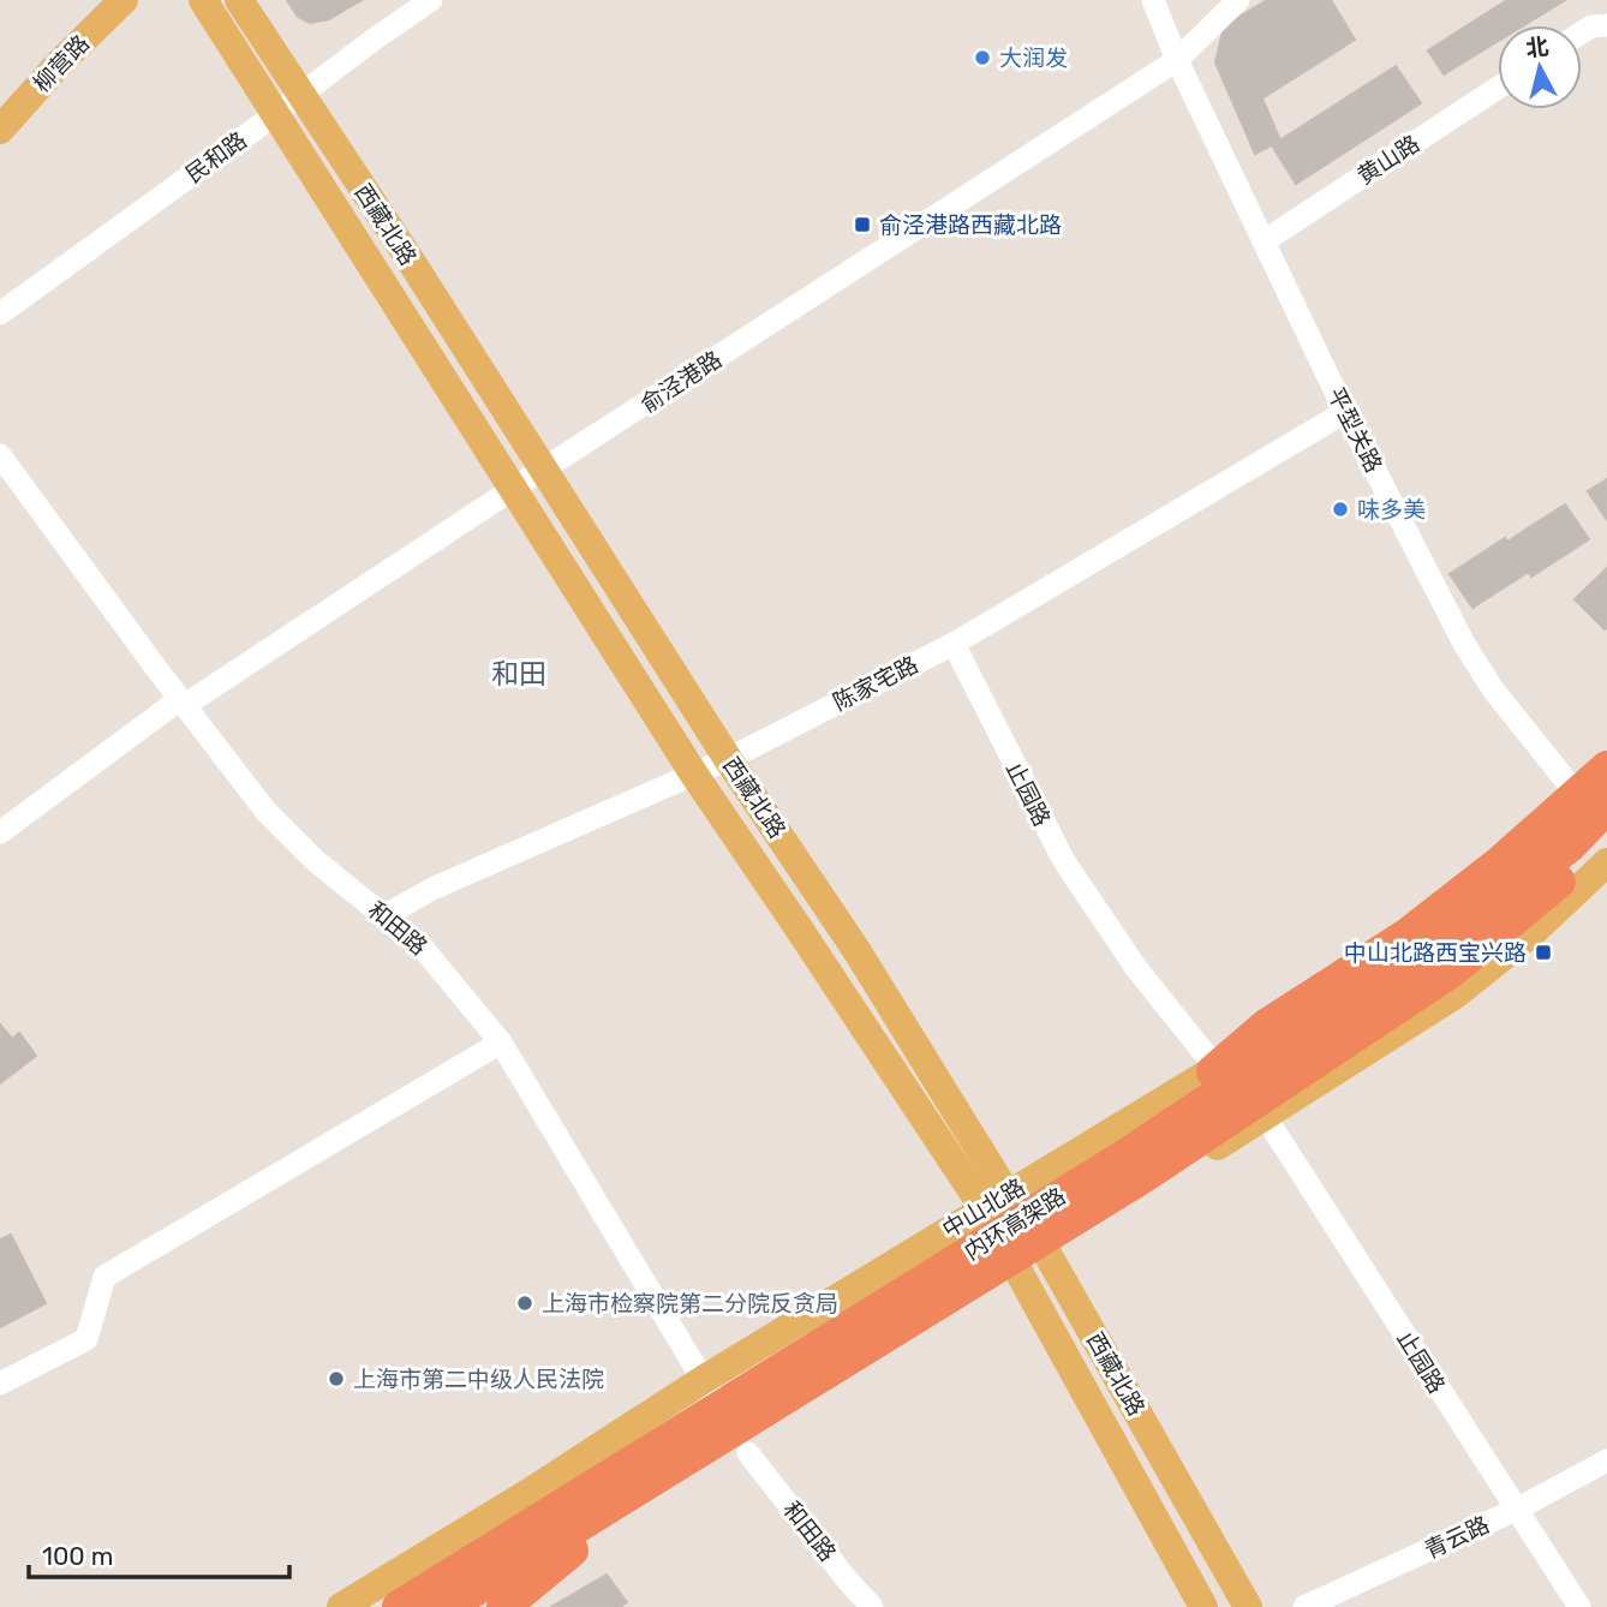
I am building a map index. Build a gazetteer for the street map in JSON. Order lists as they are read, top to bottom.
{
  "streets": {
    "highway": ["内环高架路"],
    "main road": ["柳营路", "西藏北路", "中山北路"],
    "street": [
      "民和路",
      "黄山路",
      "俞泾港路",
      "平型关路",
      "陈家宅路",
      "止园路",
      "和田路",
      "青云路"
    ]
  },
  "crossings": [
    ["民和路", "西藏北路"],
    ["黄山路", "平型关路"],
    ["西藏北路", "俞泾港路"],
    ["西藏北路", "陈家宅路"],
    ["西藏北路", "中山北路"],
    ["俞泾港路", "平型关路"],
    ["俞泾港路", "和田路"],
    ["平型关路", "陈家宅路"],
    ["平型关路", "中山北路"],
    ["平型关路", "内环高架路"],
    ["陈家宅路", "止园路"],
    ["陈家宅路", "和田路"],
    ["止园路", "中山北路"],
    ["止园路", "青云路"],
    ["和田路", "中山北路"],
    ["中山北路", "内环高架路"]
  ],
  "districts": ["和田"],
  "places": {
    "other": [
      "大润发",
      "味多美",
      "上海市检察院第二分院反贪局",
      "上海市第二中级人民法院"
    ],
    "transit": ["俞泾港路西藏北路", "中山北路西宝兴路"]
  },
  "scale_bar": "100 m",
  "north": "top"
}
